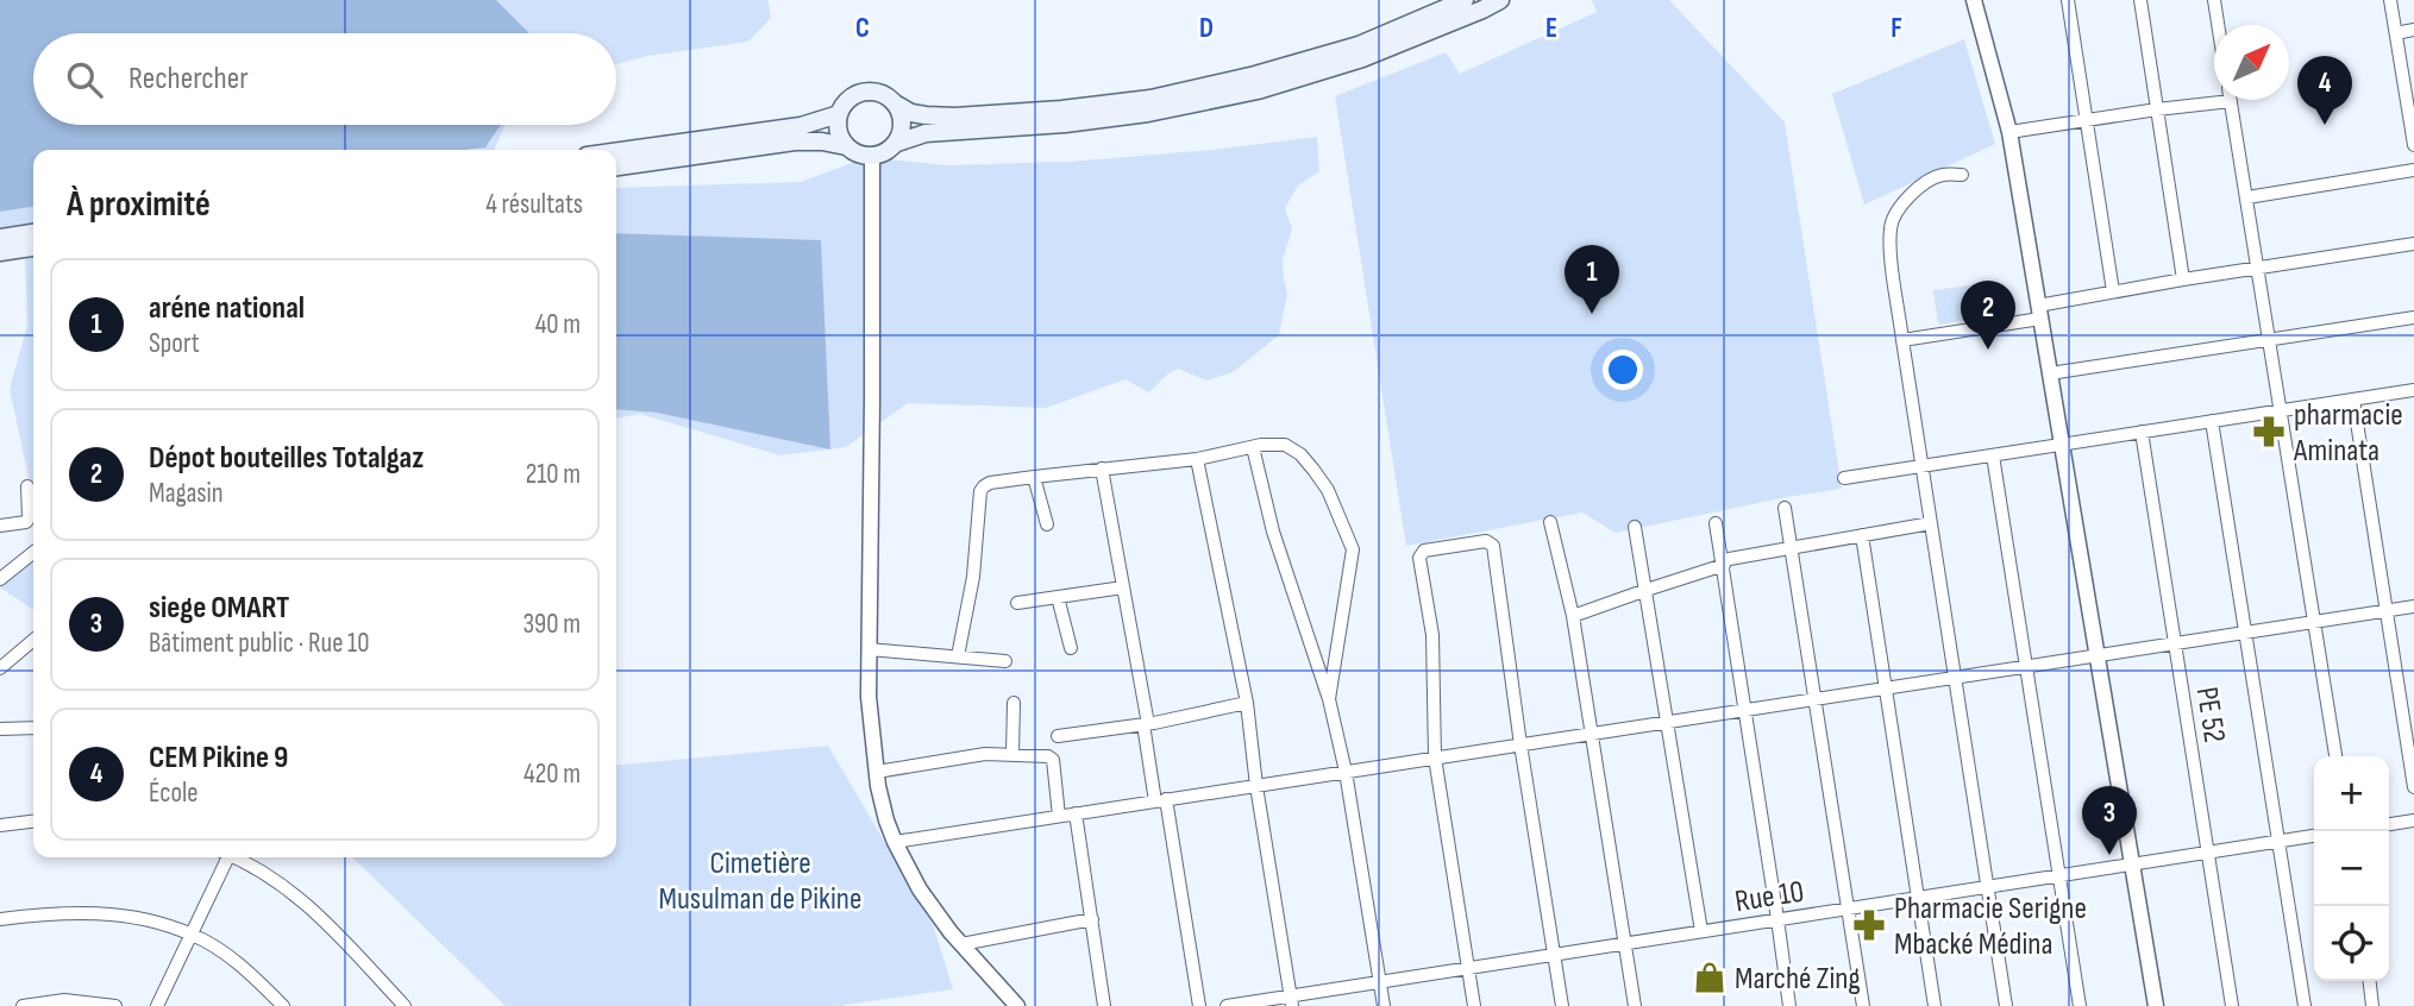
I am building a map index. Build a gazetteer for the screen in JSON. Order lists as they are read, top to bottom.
{
  "streets": {
    "street": ["PE 52", "Rue 10"]
  },
  "crossings": [
    ["PE 52", "Rue 10"]
  ],
  "parks": ["Cimetière Musulman de Pikine"],
  "places": {
    "pharmacy": ["pharmacie Aminata", "Pharmacie Serigne Mbacké Médina"],
    "shop": ["Marché Zing"]
  },
  "north": "top right",
  "page": {
    "search": "Rechercher",
    "pins": [
      "4",
      "1",
      "2",
      "3"
    ],
    "heading": ["À proximité", "4 résultats"],
    "list": [
      {
        "mark": "1",
        "name": "aréne national",
        "note": "Sport",
        "value": "40 m"
      },
      {
        "mark": "2",
        "name": "Dépot bouteilles Totalgaz",
        "note": "Magasin",
        "value": "210 m"
      },
      {
        "mark": "3",
        "name": "siege OMART",
        "note": "Bâtiment public · Rue 10",
        "value": "390 m"
      },
      {
        "mark": "4",
        "name": "CEM Pikine 9",
        "note": "École",
        "value": "420 m"
      }
    ],
    "map_buttons": ["+", "−"]
  },
  "grid": {
    "columns": [
      "C",
      "D",
      "E",
      "F"
    ]
  }
}
